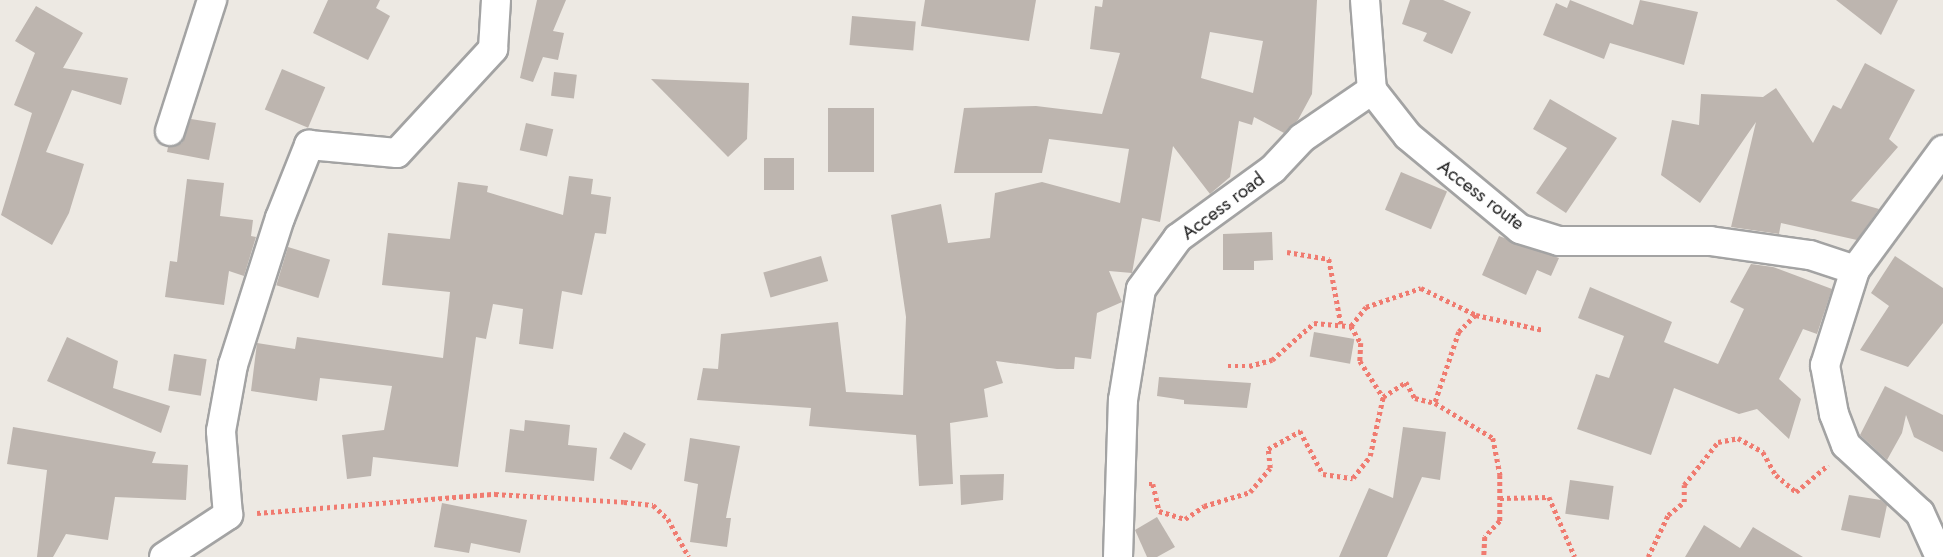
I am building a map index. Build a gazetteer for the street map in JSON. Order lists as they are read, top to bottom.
{
  "streets": {
    "street": ["Access route", "Access road"]
  },
  "crossings": [
    ["Access route", "Access road"]
  ]
}
